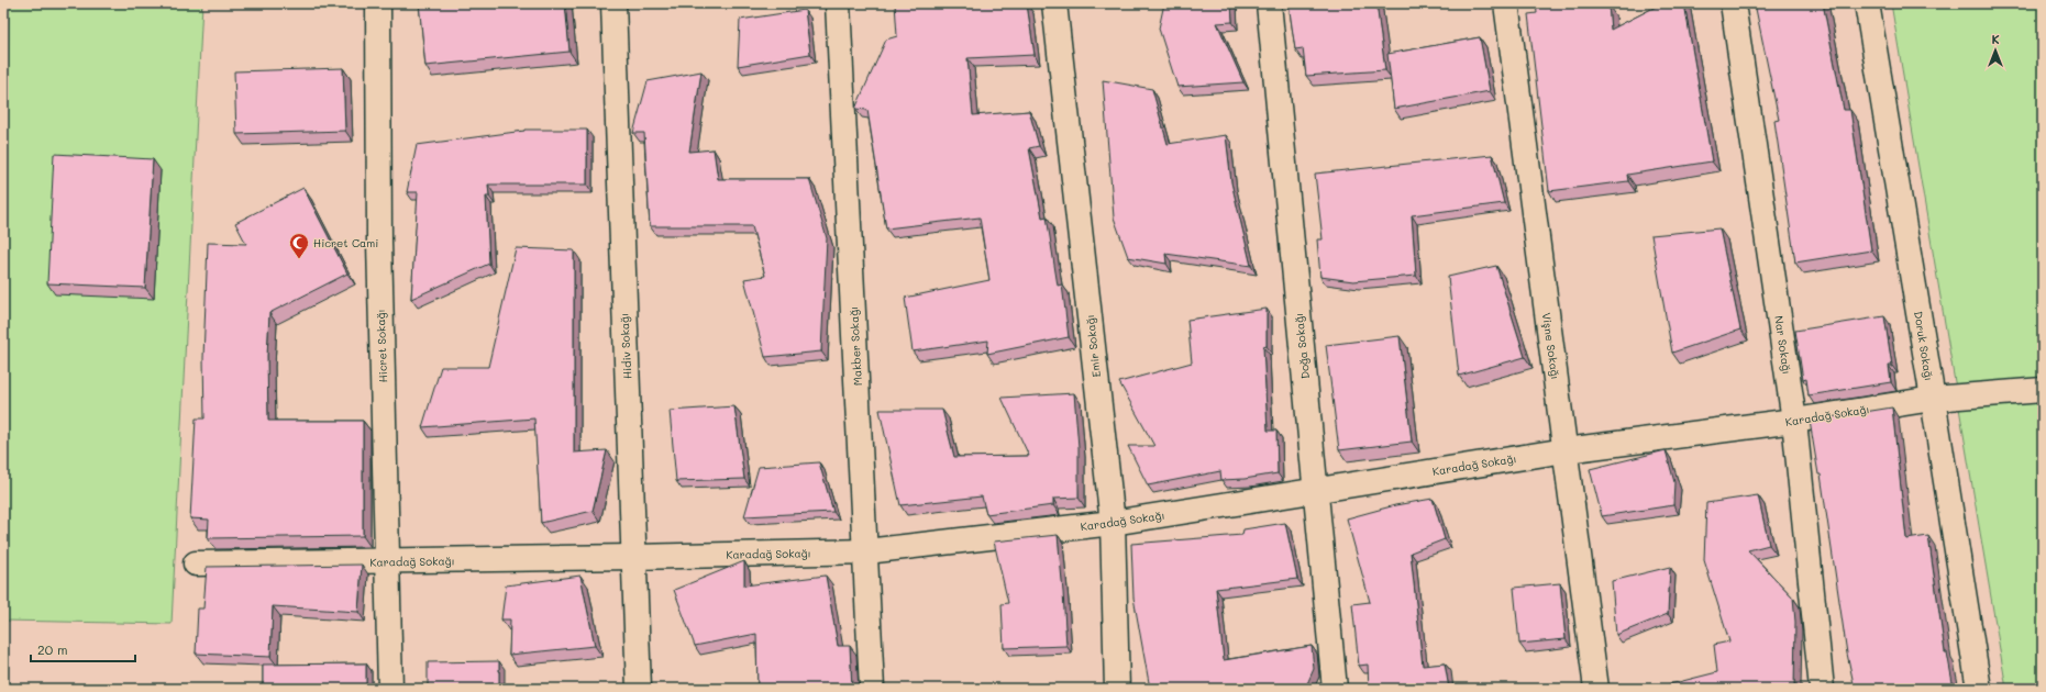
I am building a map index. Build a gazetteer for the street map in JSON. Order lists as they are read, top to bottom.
{
  "streets": {
    "street": [
      "Nar Sokağı",
      "Hicret Sokağı",
      "Hidiv Sokağı",
      "Makber Sokağı",
      "Emir Sokağı",
      "Doğa Sokağı",
      "Vişne Sokağı",
      "Doruk Sokağı",
      "Karadağ Sokağı"
    ]
  },
  "crossings": [
    ["Nar Sokağı", "Karadağ Sokağı"],
    ["Hicret Sokağı", "Karadağ Sokağı"],
    ["Hidiv Sokağı", "Karadağ Sokağı"],
    ["Makber Sokağı", "Karadağ Sokağı"],
    ["Emir Sokağı", "Karadağ Sokağı"],
    ["Doğa Sokağı", "Karadağ Sokağı"],
    ["Vişne Sokağı", "Karadağ Sokağı"],
    ["Doruk Sokağı", "Karadağ Sokağı"]
  ],
  "places": {
    "mosque": ["Hicret Cami"]
  },
  "scale_bar": "20 m",
  "north": "top"
}
